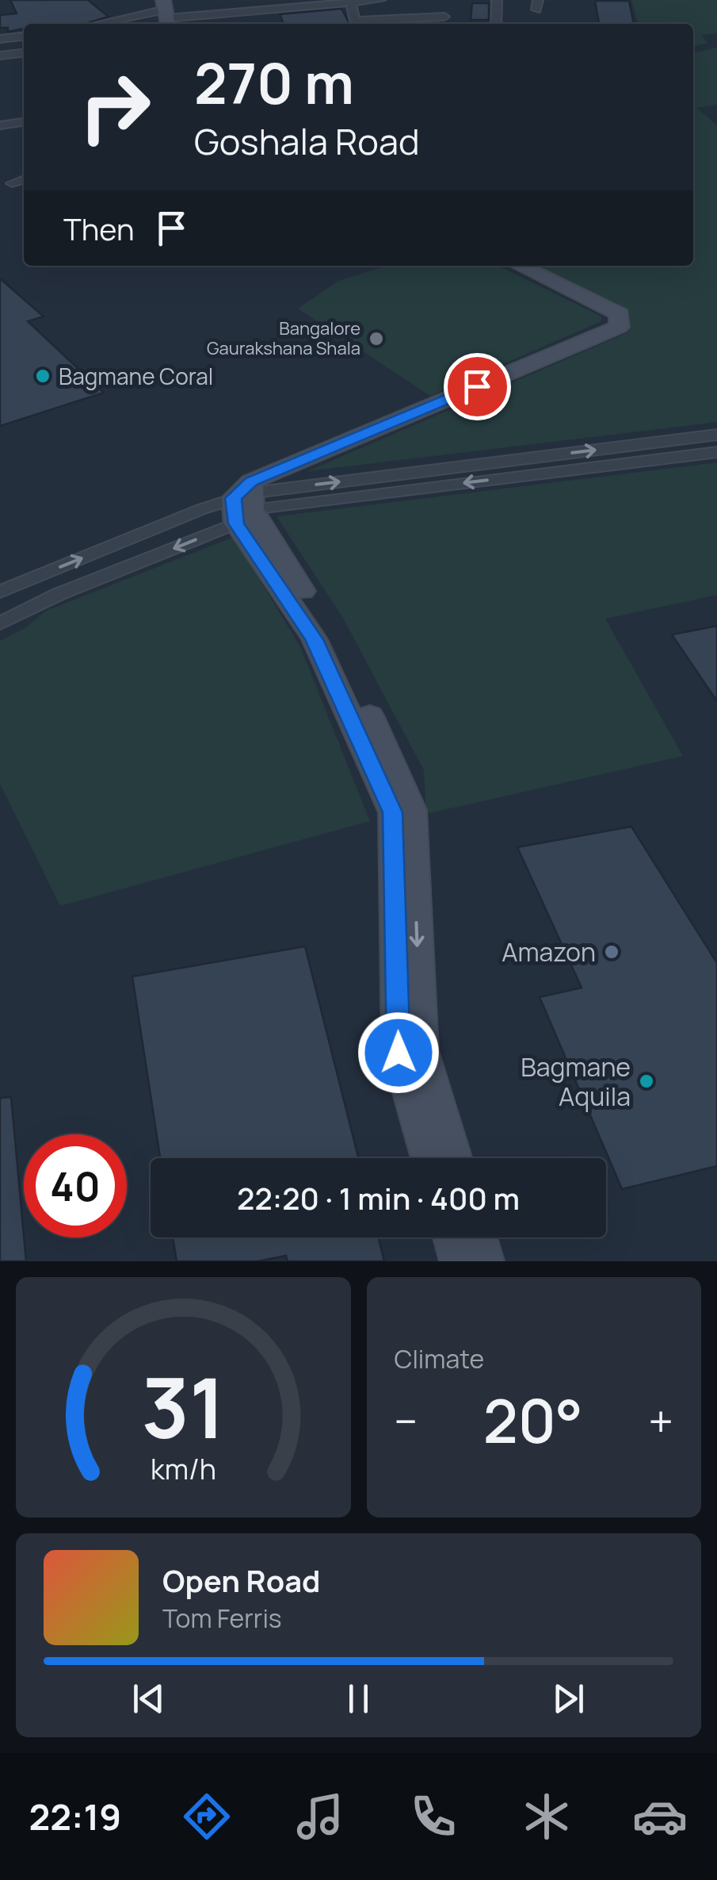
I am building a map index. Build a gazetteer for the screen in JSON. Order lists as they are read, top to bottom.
{
  "places": [
    "Bangalore Gaurakshana Shala",
    "Bagmane Coral",
    "Amazon",
    "Bagmane Aquila"
  ],
  "page": {
    "turn": ["270 m", "Goshala Road"],
    "then": "Then",
    "limit": "40",
    "trip": "22:20 · 1 min · 400 m",
    "tile": "Climate",
    "heat": ["−", "20°", "+"],
    "song": ["Open Road", "Tom Ferris"],
    "tabs": "22:19",
    "gauge": ["31", "km/h"]
  }
}
